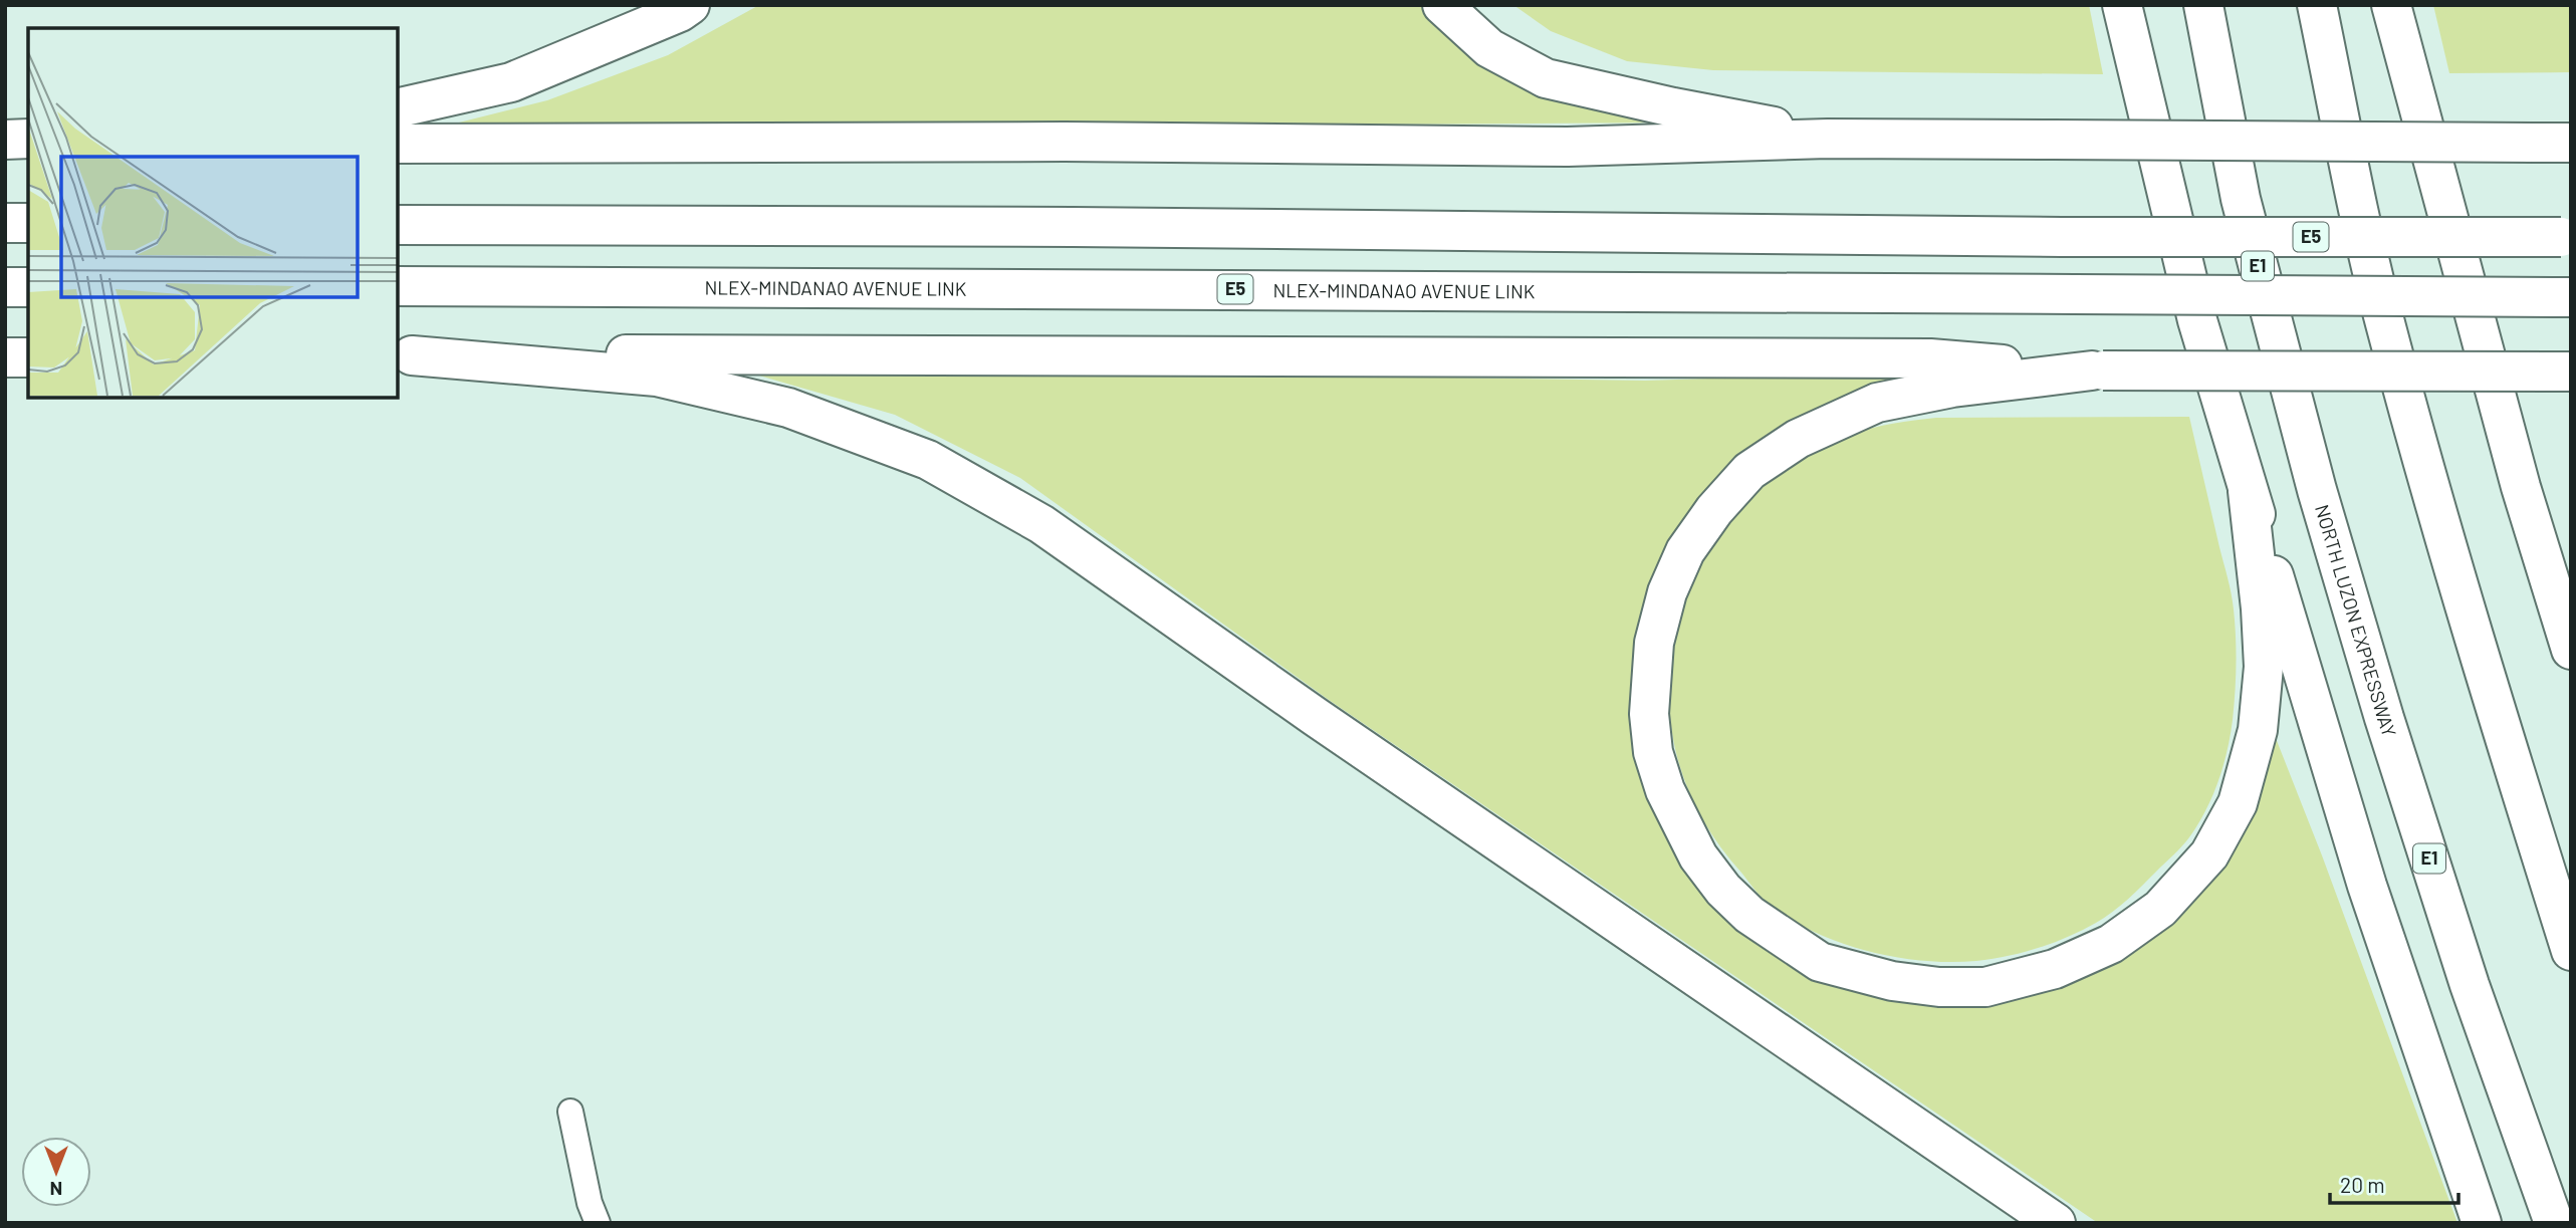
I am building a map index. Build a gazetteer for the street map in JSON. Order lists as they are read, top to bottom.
{
  "streets": {
    "highway": [
      "E5",
      "E1",
      "NLEX-MINDANAO AVENUE LINK",
      "NORTH LUZON EXPRESSWAY"
    ]
  },
  "scale_bar": "20 m",
  "north": "bottom"
}
